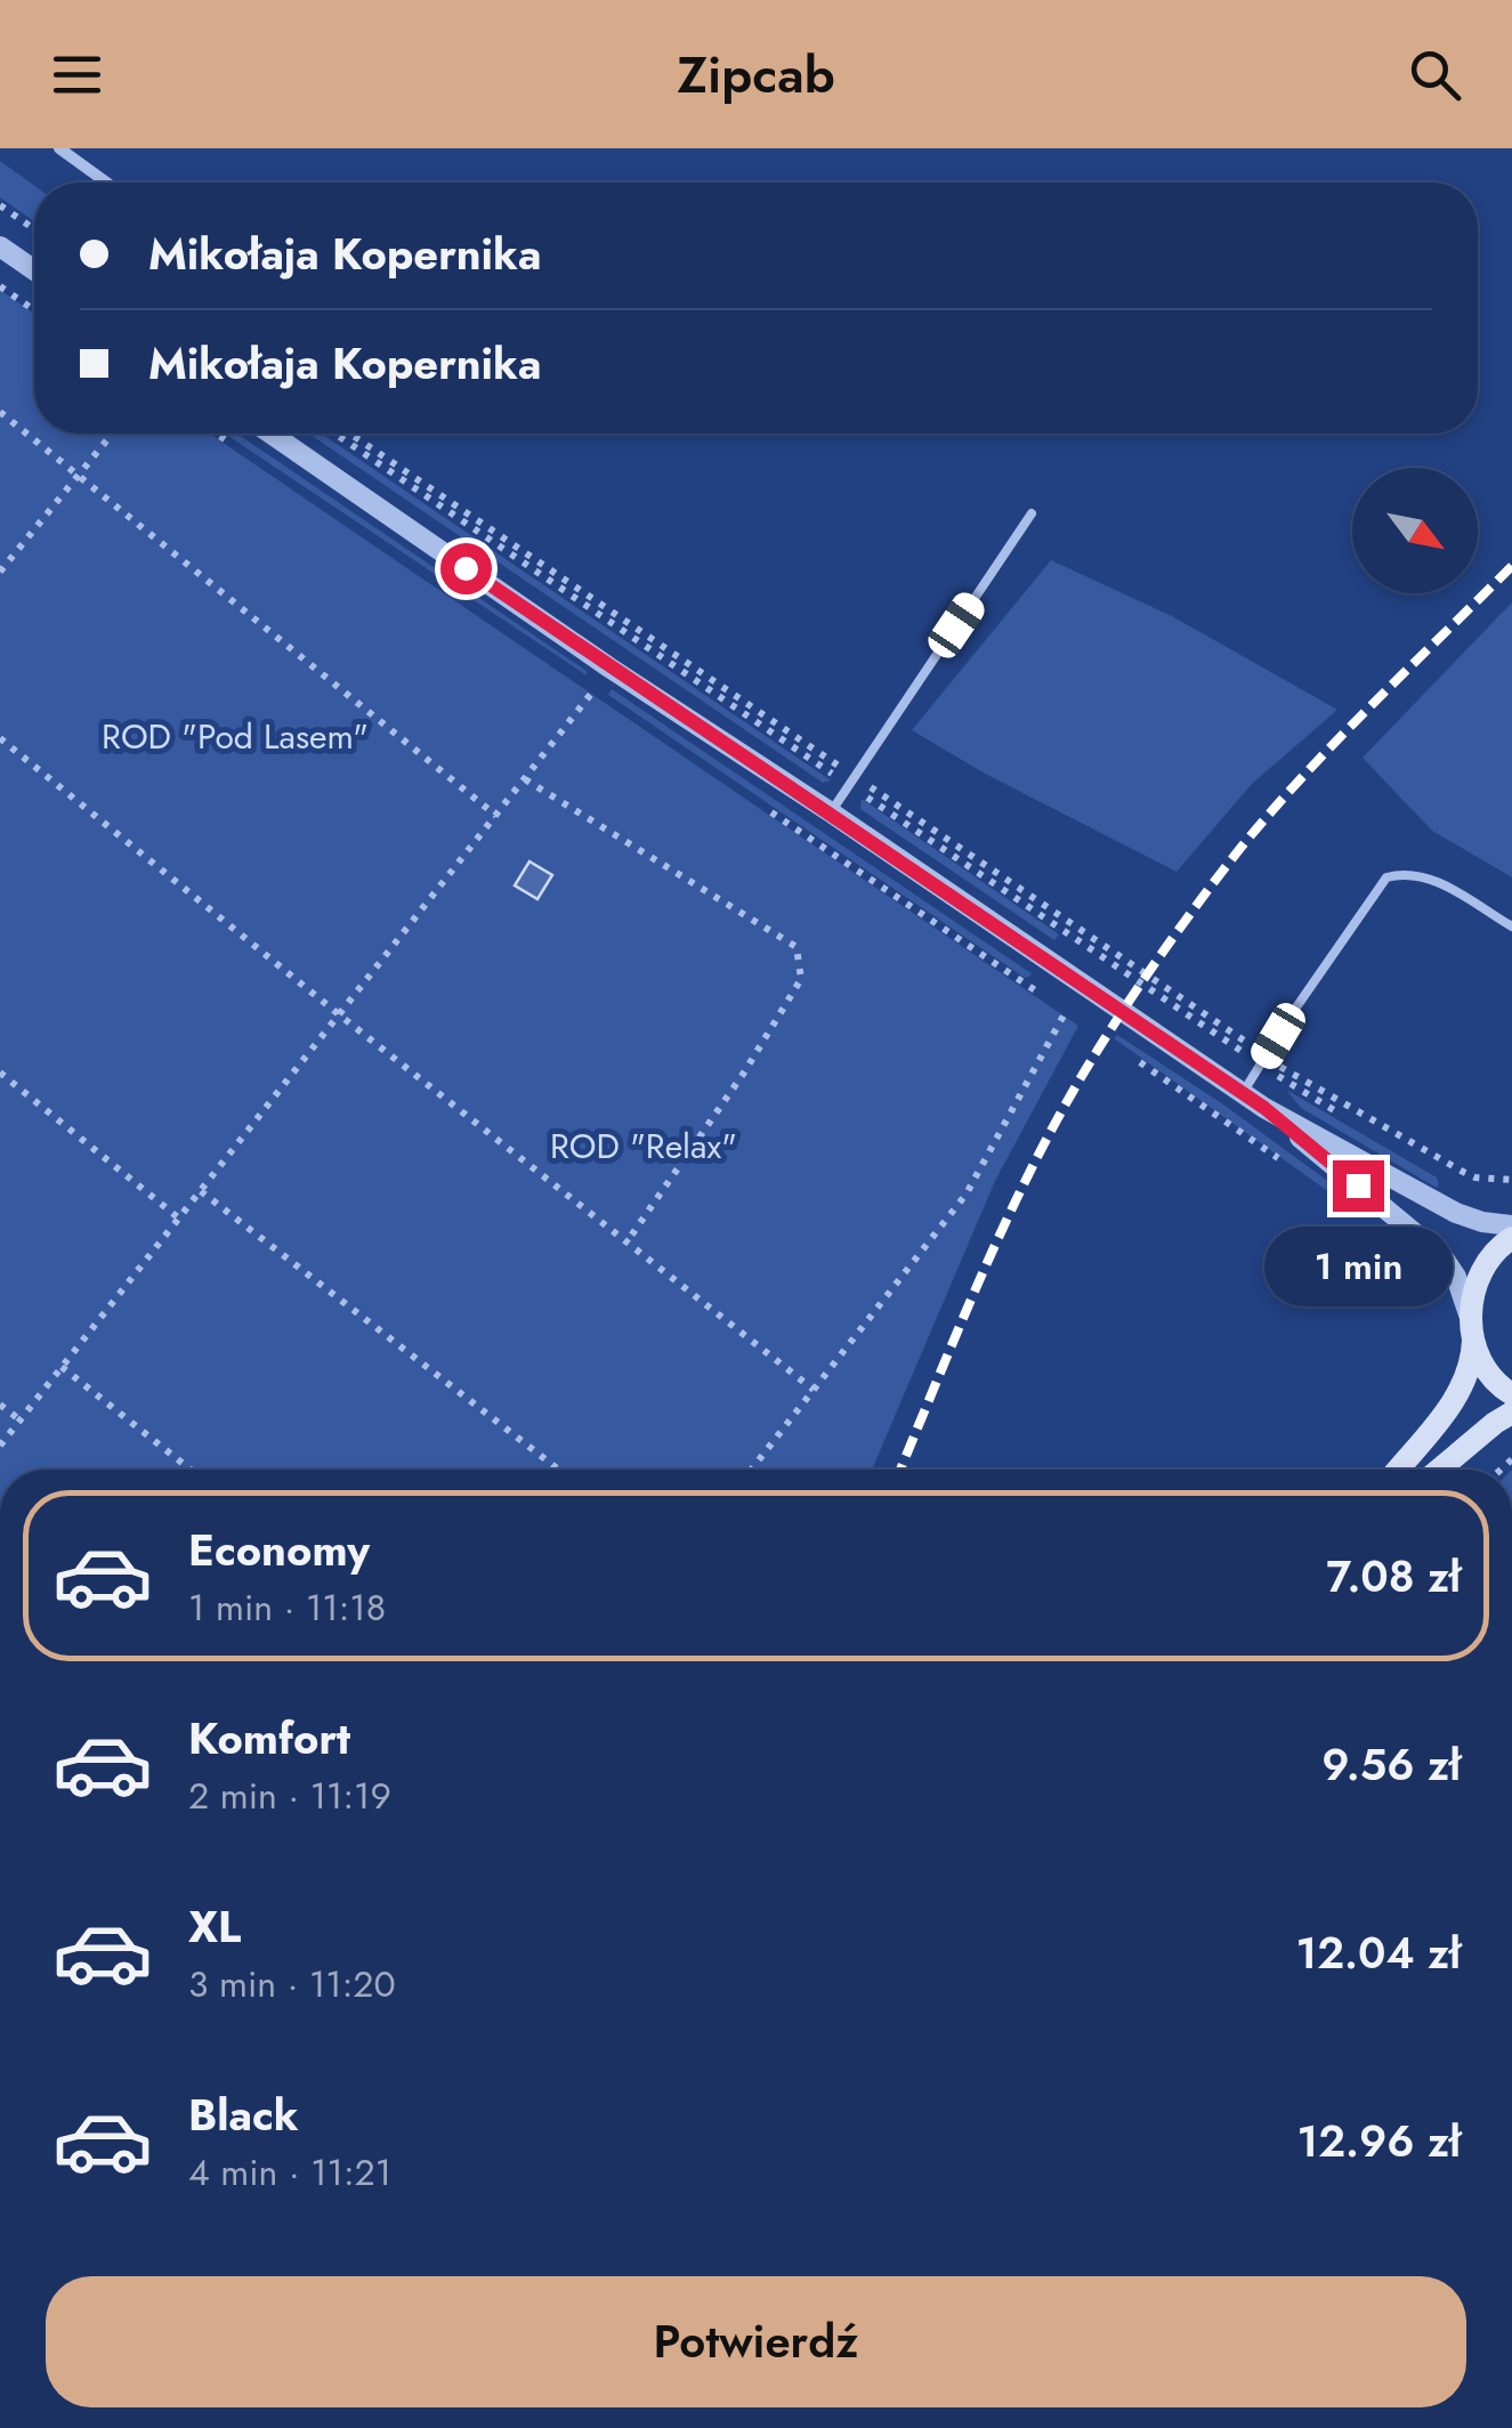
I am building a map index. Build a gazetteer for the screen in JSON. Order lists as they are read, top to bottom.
{
  "parks": ["ROD \"Pod Lasem\"", "ROD \"Relax\""],
  "north": "bottom right",
  "page": {
    "header": "Zipcab",
    "banner": ["Mikołaja Kopernika", "Mikołaja Kopernika"],
    "bubble": "1 min",
    "list": [
      {
        "name": "Economy",
        "note": "1 min · 11:18",
        "value": "7.08 zł"
      },
      {
        "name": "Komfort",
        "note": "2 min · 11:19",
        "value": "9.56 zł"
      },
      {
        "name": "XL",
        "note": "3 min · 11:20",
        "value": "12.04 zł"
      },
      {
        "name": "Black",
        "note": "4 min · 11:21",
        "value": "12.96 zł"
      }
    ],
    "buttons": "Potwierdź"
  }
}
